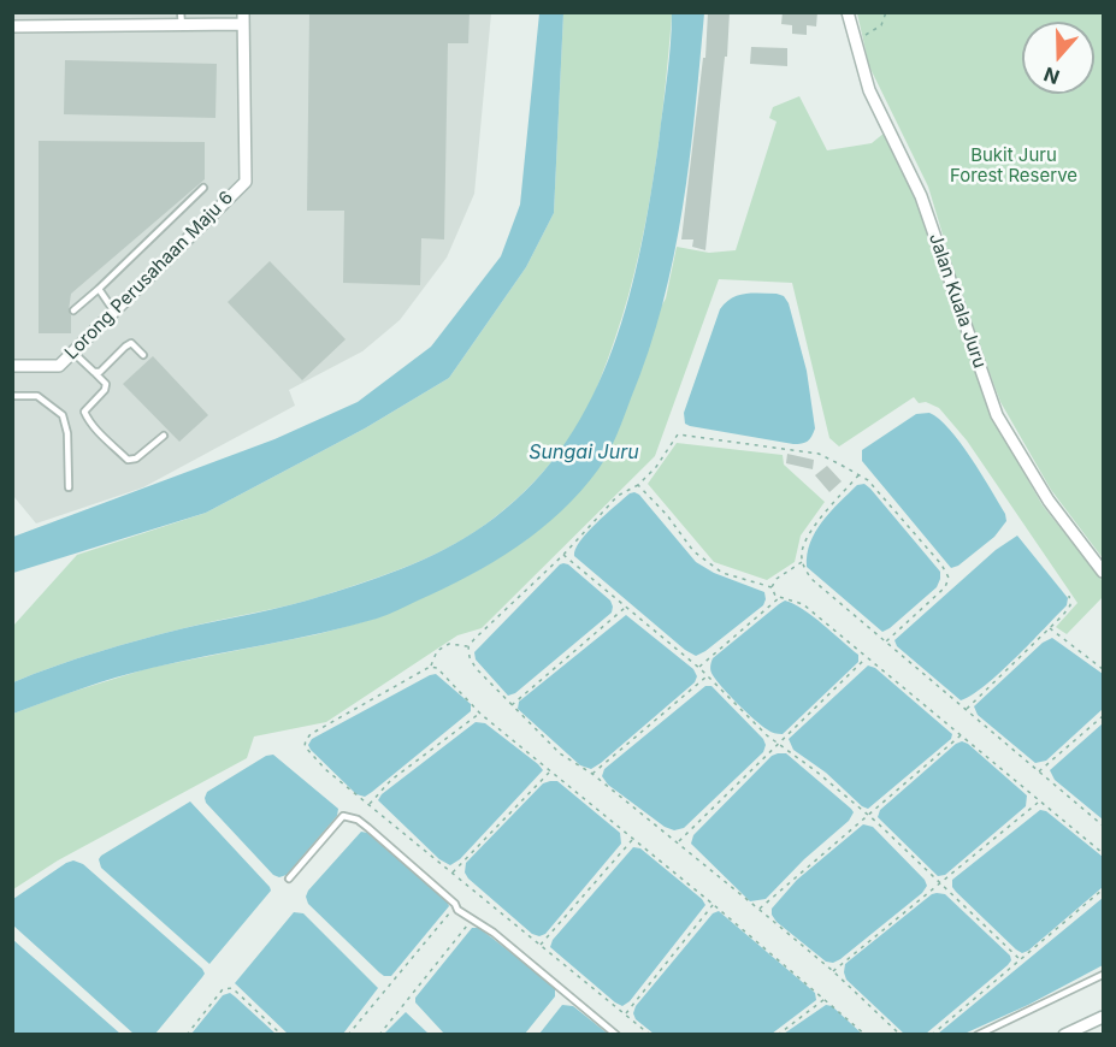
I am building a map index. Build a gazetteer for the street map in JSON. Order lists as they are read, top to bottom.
{
  "streets": {
    "street": ["Lorong Perusahaan Maju 6", "Jalan Kuala Juru"]
  },
  "water": ["Sungai Juru"],
  "parks": ["Bukit Juru Forest Reserve"],
  "north": "bottom"
}
